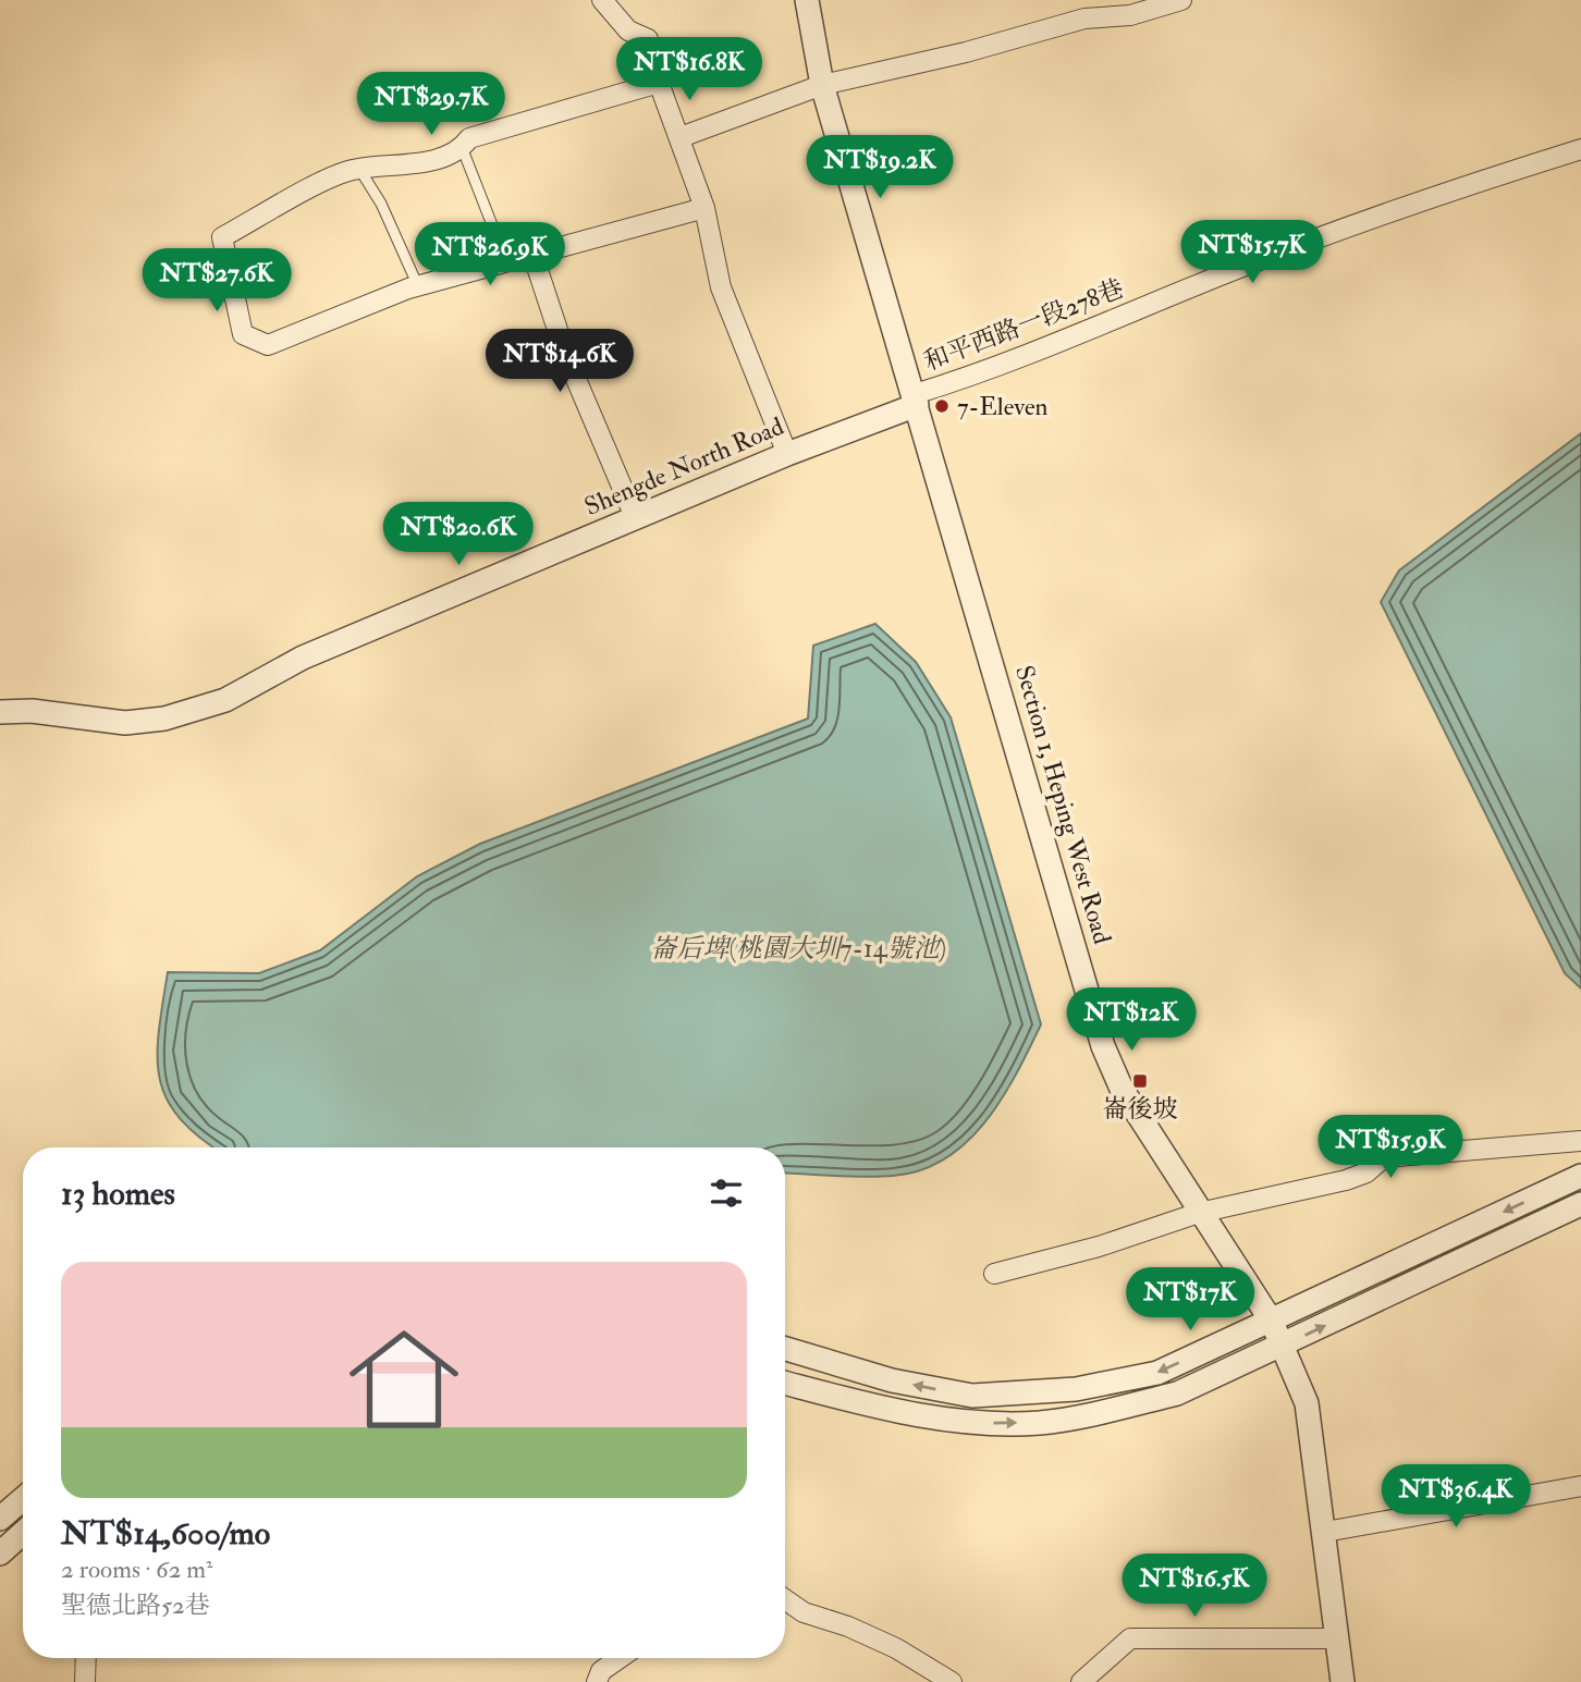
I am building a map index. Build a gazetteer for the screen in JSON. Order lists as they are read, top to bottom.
{
  "streets": {
    "street": ["和平西路一段278巷", "Shengde North Road", "Section 1, Heping West Road"]
  },
  "crossings": [
    ["和平西路一段278巷", "Shengde North Road"],
    ["和平西路一段278巷", "Section 1, Heping West Road"],
    ["Shengde North Road", "Section 1, Heping West Road"]
  ],
  "water": ["崙后埤(桃園大圳7-14號池)"],
  "places": {
    "other": ["7-Eleven"],
    "transit": ["崙後坡"]
  },
  "page": {
    "price": [
      "NT$16.8K",
      "NT$29.7K",
      "NT$19.2K",
      "NT$15.7K",
      "NT$26.9K",
      "NT$27.6K",
      "NT$14.6K",
      "NT$20.6K",
      "NT$12K",
      "NT$15.9K",
      "NT$17K",
      "NT$36.4K",
      "NT$16.5K"
    ],
    "heading": "13 homes",
    "list": [
      {
        "name": "NT$14,600/mo",
        "note": "2 rooms · 62 m² · 聖德北路52巷"
      }
    ]
  }
}
